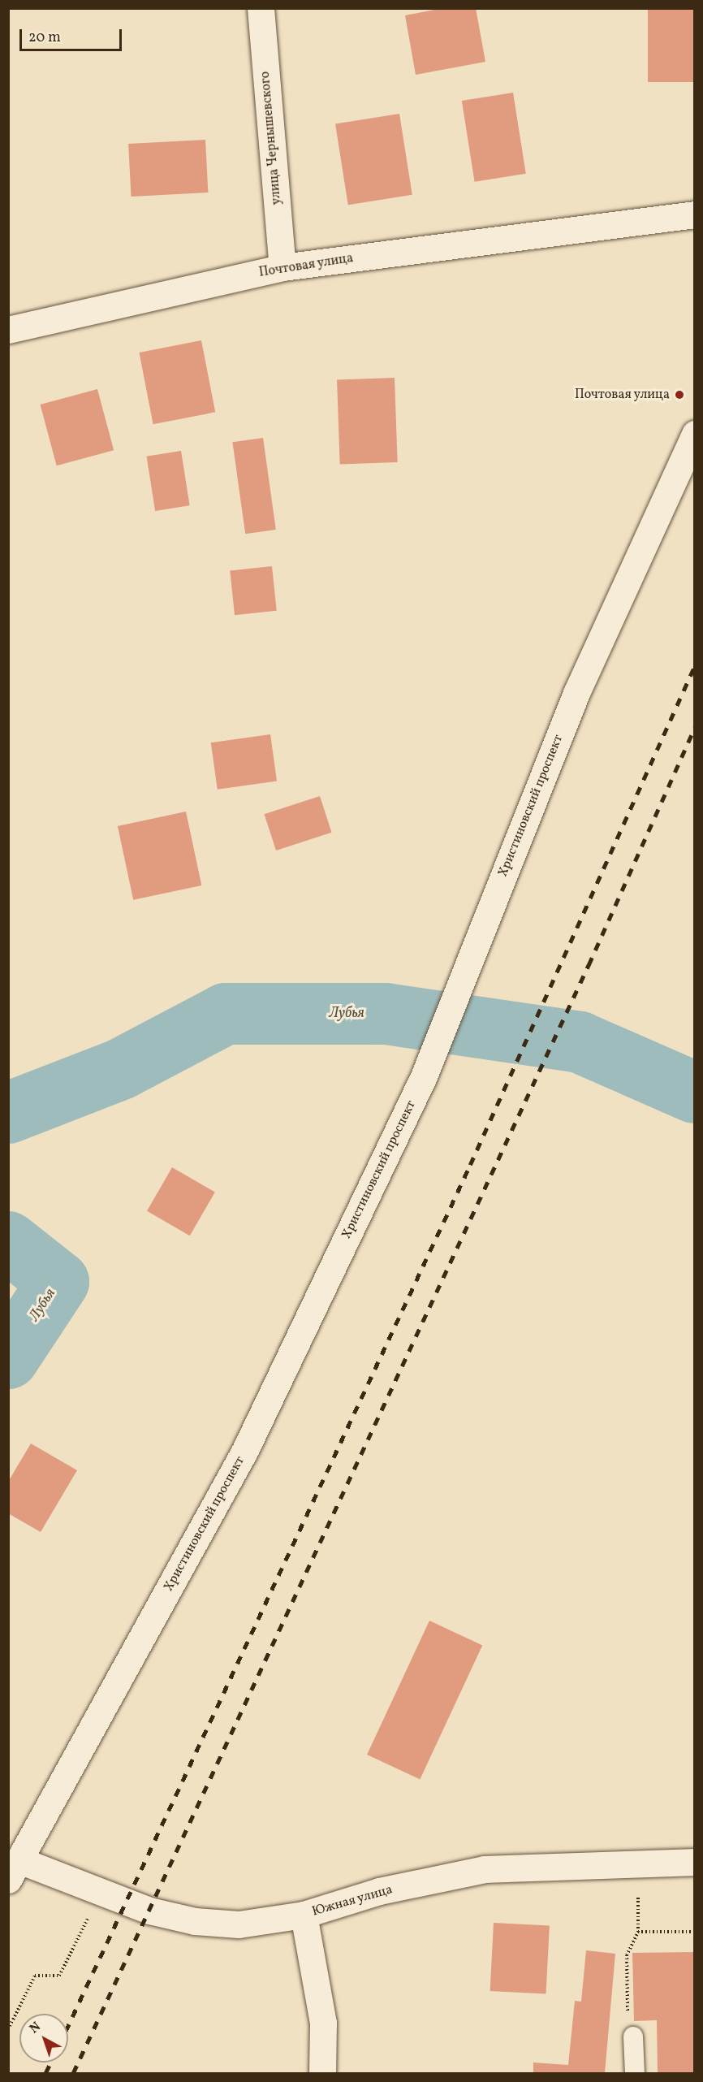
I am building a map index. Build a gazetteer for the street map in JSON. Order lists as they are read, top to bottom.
{
  "streets": {
    "street": [
      "улица Чернышевского",
      "Почтовая улица",
      "Христиновский проспект",
      "Южная улица"
    ]
  },
  "crossings": [
    ["улица Чернышевского", "Почтовая улица"],
    ["Христиновский проспект", "Южная улица"]
  ],
  "water": ["Лубья"],
  "places": ["Почтовая улица"],
  "scale_bar": "20 m",
  "north": "top left"
}
